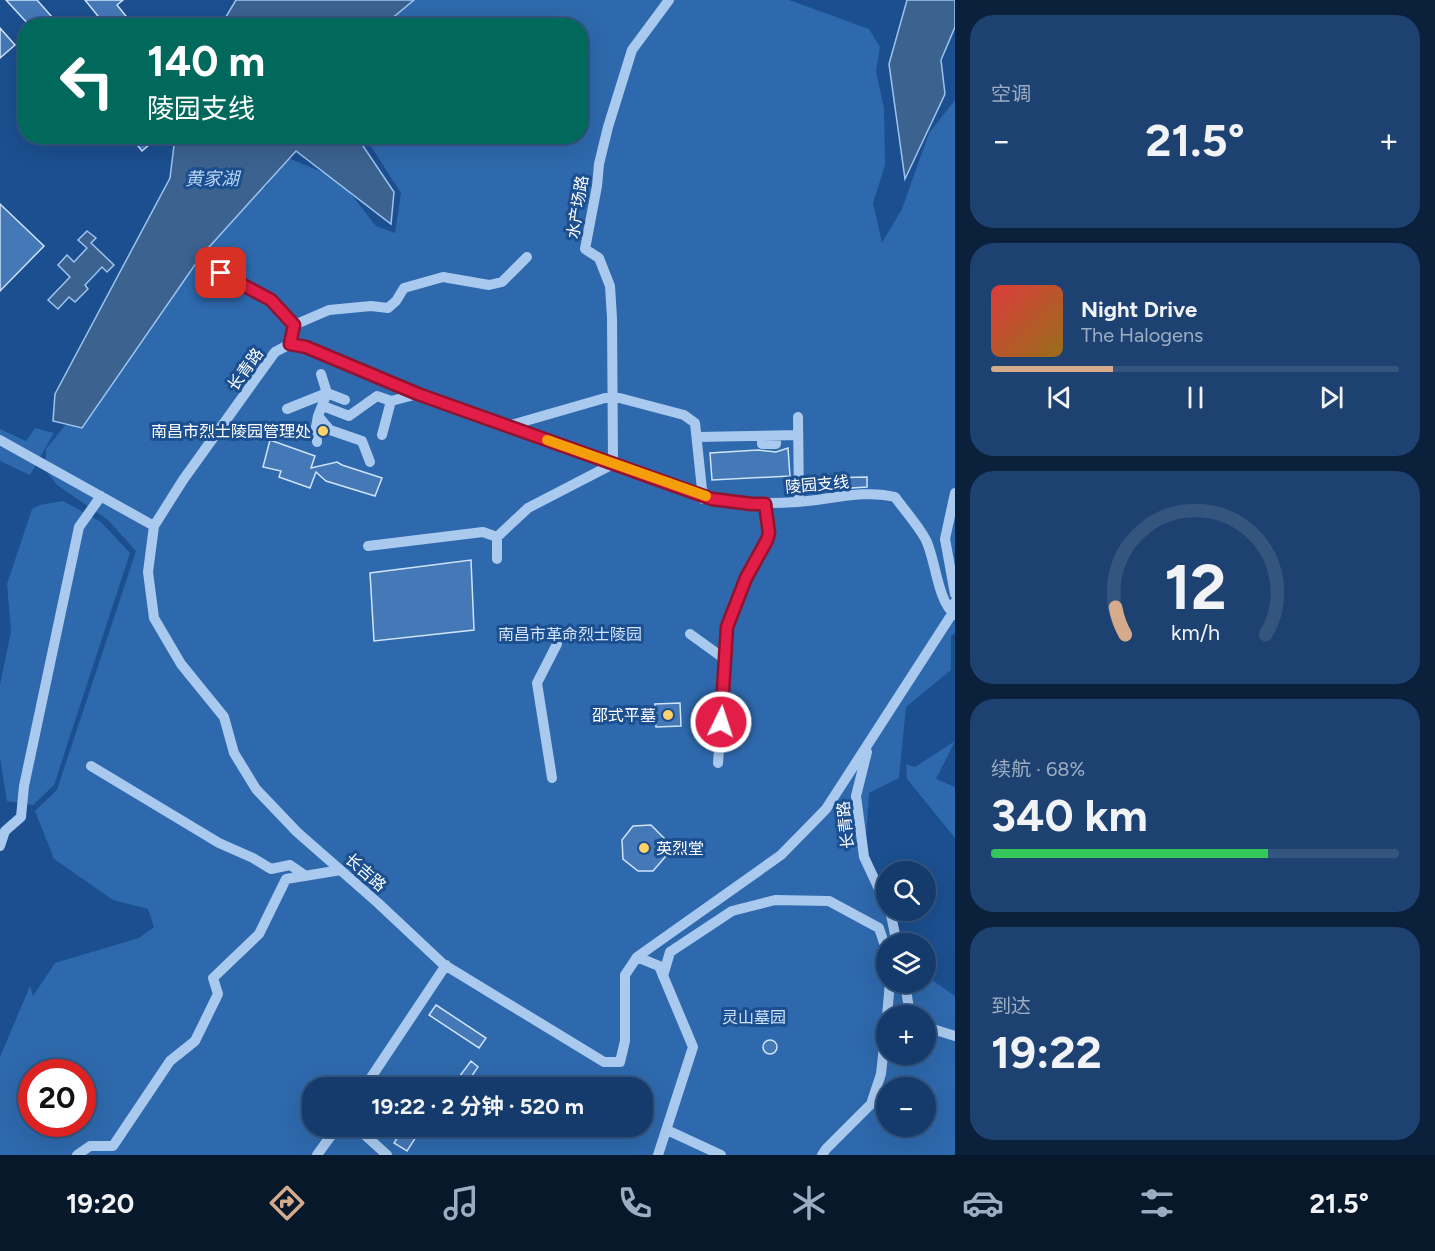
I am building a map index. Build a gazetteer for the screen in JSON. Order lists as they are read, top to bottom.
{
  "streets": {
    "street": [
      "水产场路",
      "长青路",
      "陵园支线",
      "长吉路"
    ]
  },
  "crossings": [
    ["水产场路", "陵园支线"],
    ["长青路", "长吉路"]
  ],
  "water": ["黄家湖"],
  "parks": ["南昌市革命烈士陵园", "灵山墓园"],
  "places": ["南昌市烈士陵园管理处", "邵式平墓", "英烈堂"],
  "page": {
    "tile": [
      "空调",
      ["续航 · 68%", "340 km"],
      ["到达", "19:22"]
    ],
    "turn": ["140 m", "陵园支线"],
    "heat": ["−", "21.5°", "+"],
    "song": ["Night Drive", "The Halogens"],
    "map_buttons": ["+", "−"],
    "limit": "20",
    "trip": "19:22 · 2 分钟 · 520 m",
    "tabs": ["19:20", "21.5°"],
    "gauge": ["12", "km/h"]
  }
}
